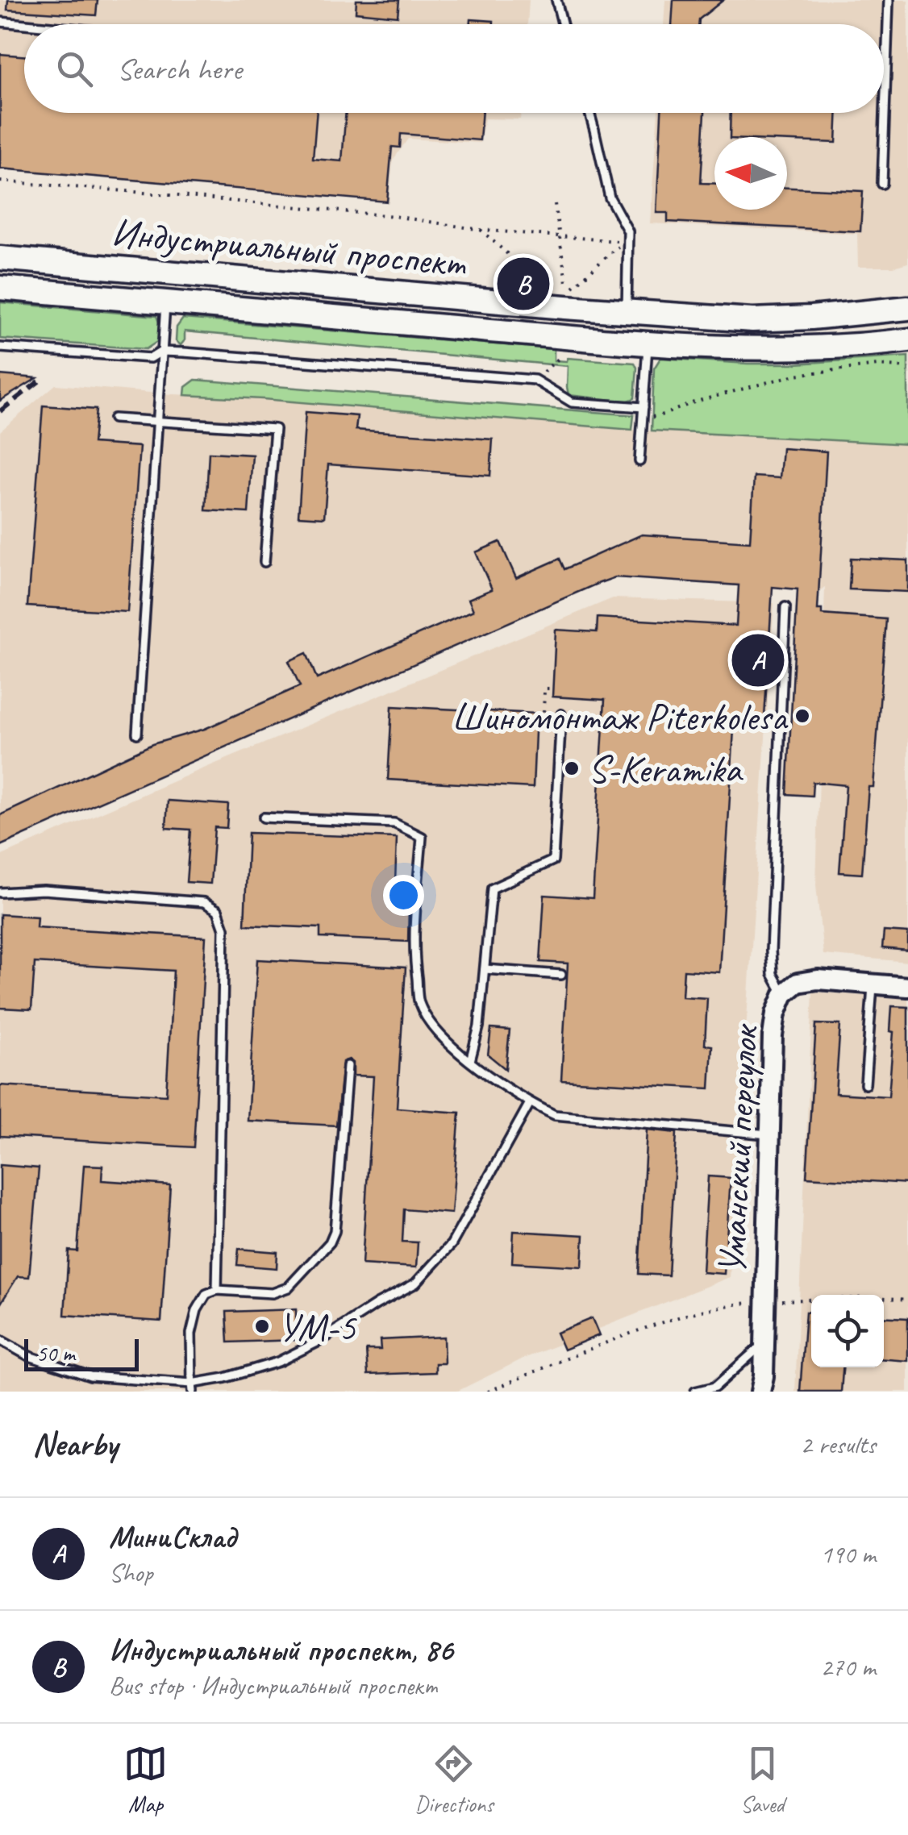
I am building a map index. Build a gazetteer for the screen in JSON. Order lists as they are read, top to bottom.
{
  "streets": {
    "main road": ["Индустриальный проспект"],
    "street": ["Уманский переулок"]
  },
  "places": ["Шиномонтаж Piterkolesa", "S-Keramika", "УМ-5"],
  "scale_bar": "50 m",
  "north": "left",
  "page": {
    "search": "Search here",
    "pins": ["B", "A"],
    "scale": "50 m",
    "heading": ["Nearby", "2 results"],
    "list": [
      {
        "mark": "A",
        "name": "МиниСклад",
        "note": "Shop",
        "value": "190 m"
      },
      {
        "mark": "B",
        "name": "Индустриальный проспект, 86",
        "note": "Bus stop · Индустриальный проспект",
        "value": "270 m"
      }
    ],
    "nav": ["Map", "Directions", "Saved"]
  }
}
